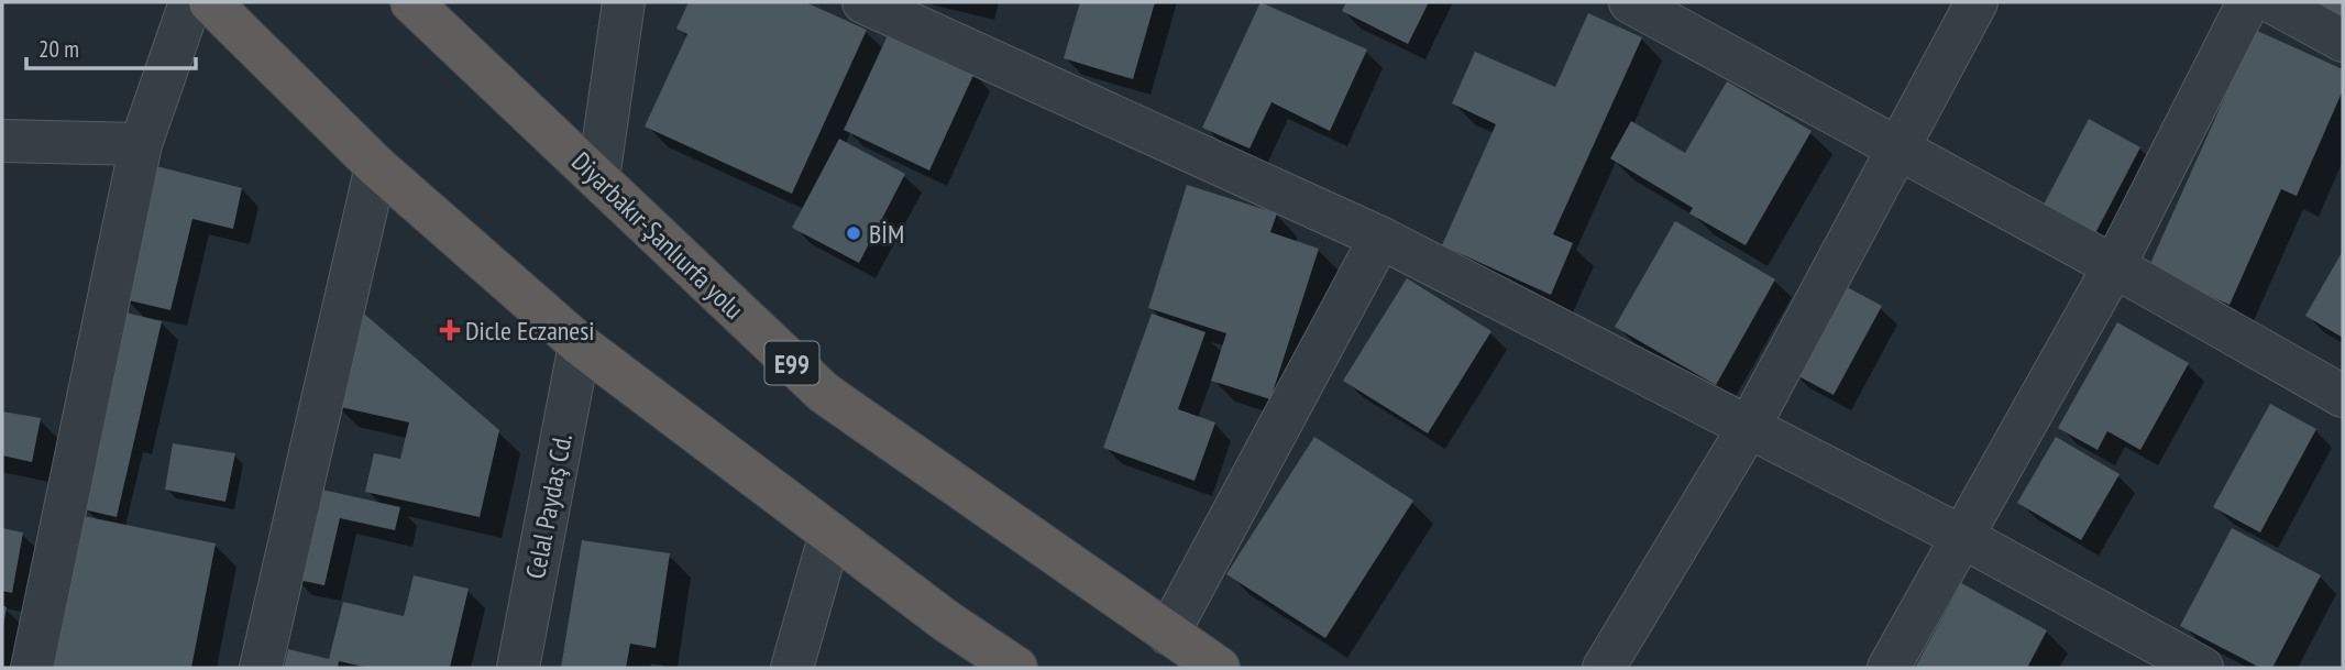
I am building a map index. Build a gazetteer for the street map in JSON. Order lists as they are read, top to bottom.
{
  "streets": {
    "highway": ["Diyarbakır-Şanlıurfa yolu", "E99"],
    "street": ["Celal Paydaş Cd."]
  },
  "places": {
    "other": ["BİM"],
    "health": ["Dicle Eczanesi"]
  },
  "scale_bar": "20 m"
}
